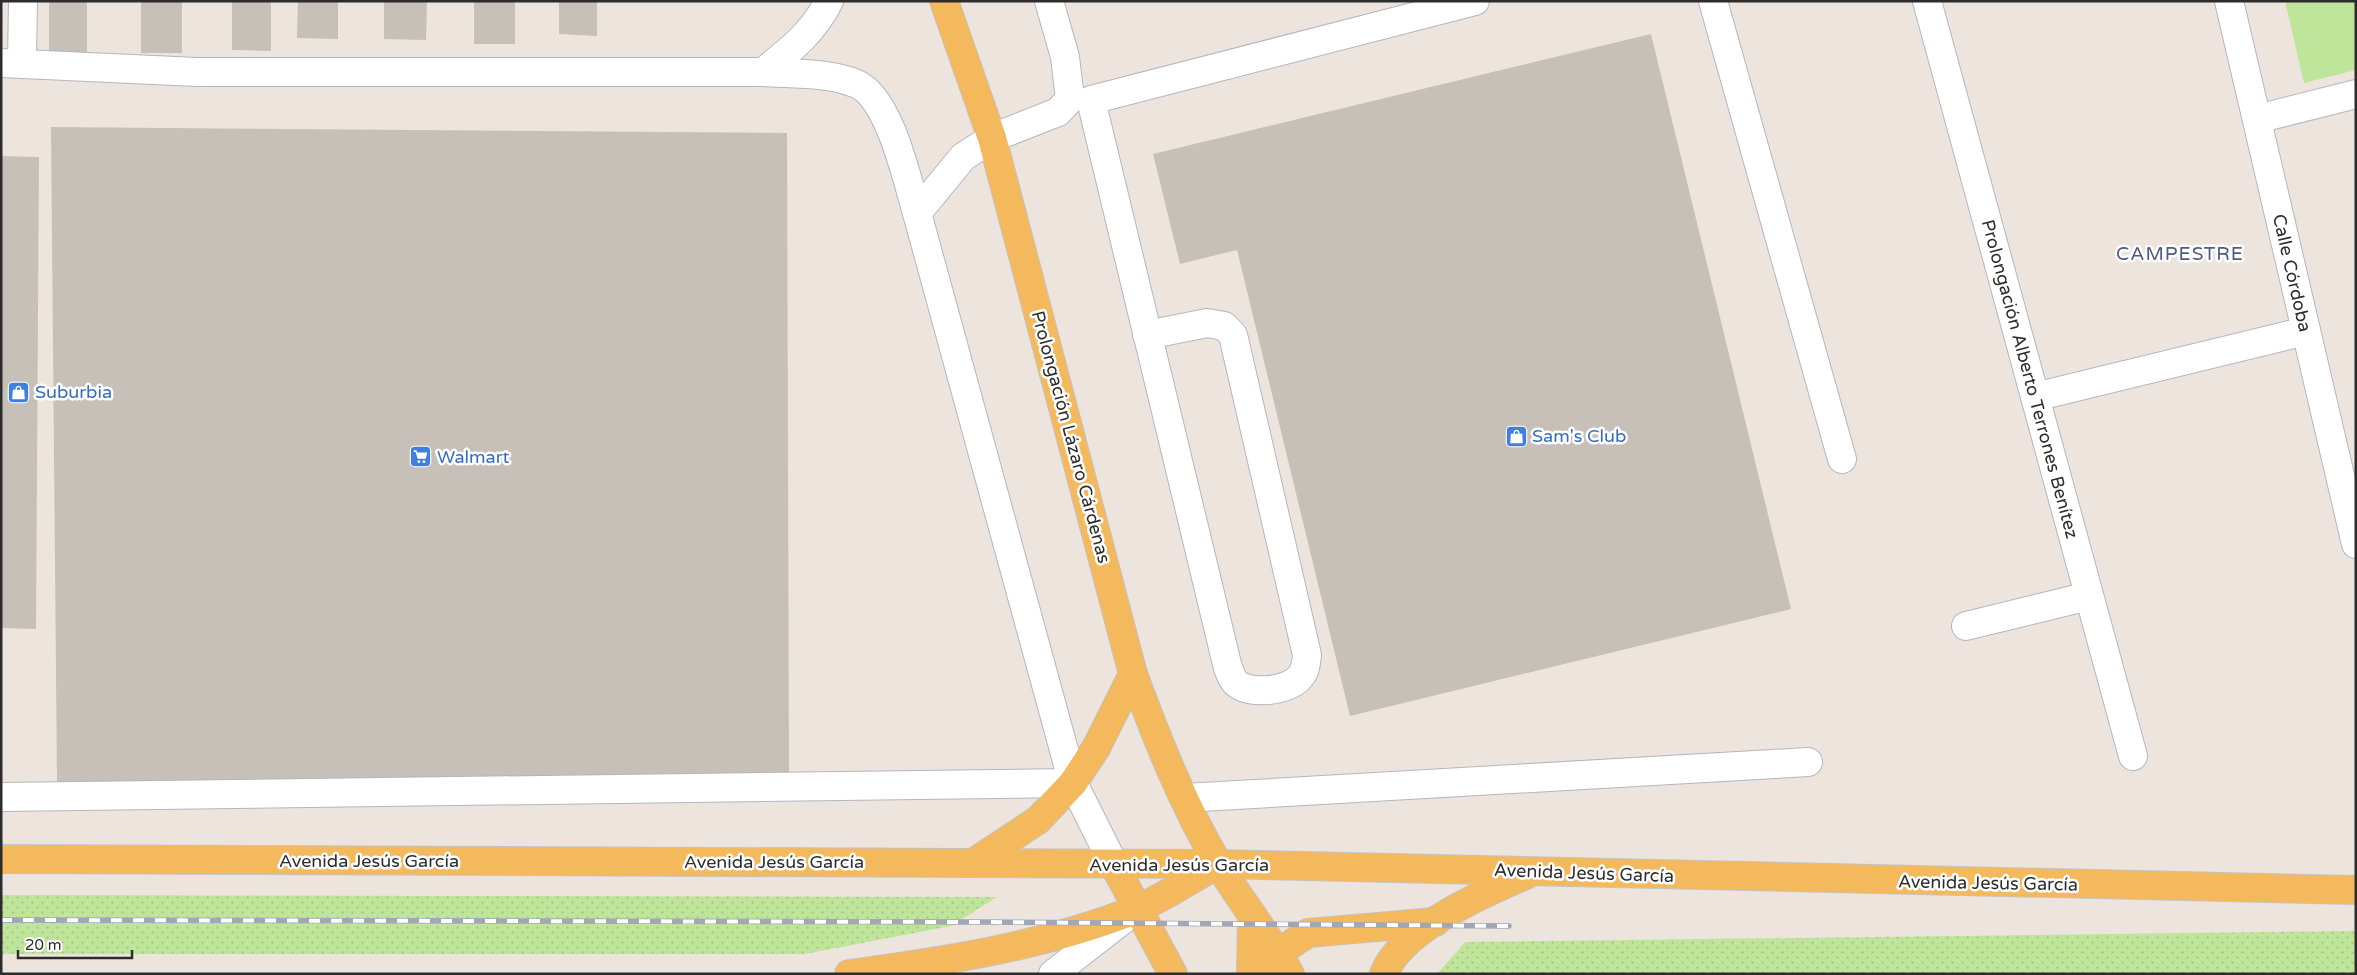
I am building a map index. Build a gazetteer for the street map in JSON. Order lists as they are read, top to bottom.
{
  "streets": {
    "main road": ["Prolongación Lázaro Cárdenas", "Avenida Jesús García"],
    "street": ["Calle Córdoba", "Prolongación Alberto Terrones Benítez"]
  },
  "crossings": [
    ["Prolongación Lázaro Cárdenas", "Avenida Jesús García"]
  ],
  "districts": ["CAMPESTRE"],
  "places": {
    "shop": ["Suburbia", "Sam's Club"],
    "supermarket": ["Walmart"]
  },
  "scale_bar": "20 m"
}
